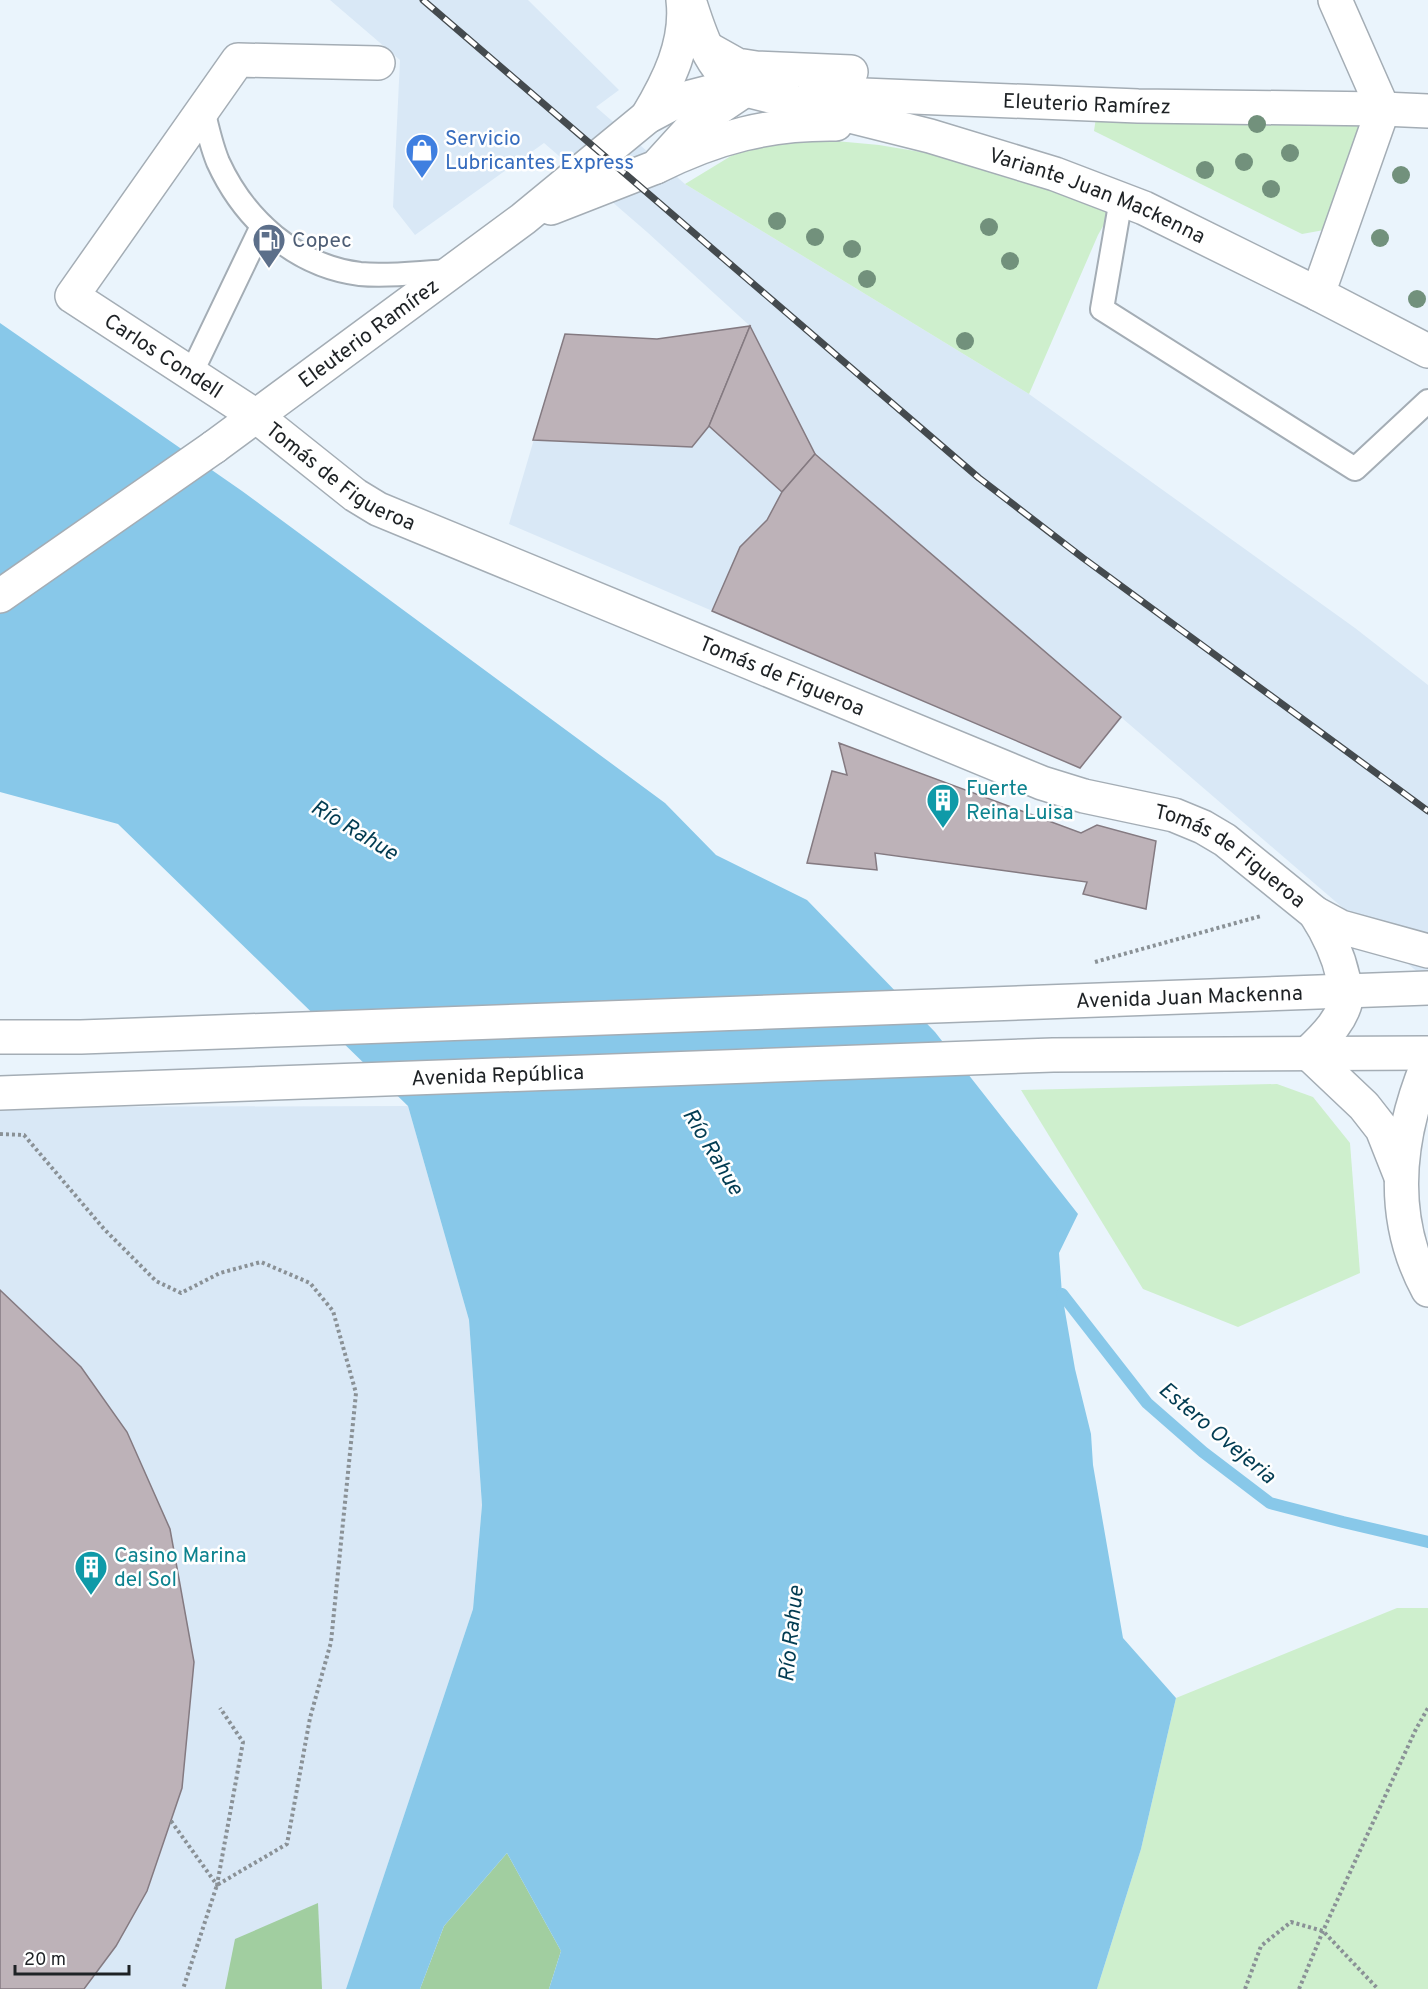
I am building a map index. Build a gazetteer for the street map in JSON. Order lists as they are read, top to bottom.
{
  "streets": {
    "street": [
      "Eleuterio Ramírez",
      "Variante Juan Mackenna",
      "Carlos Condell",
      "Tomás de Figueroa",
      "Avenida Juan Mackenna",
      "Avenida República"
    ]
  },
  "crossings": [
    ["Eleuterio Ramírez", "Variante Juan Mackenna"],
    ["Eleuterio Ramírez", "Carlos Condell"],
    ["Eleuterio Ramírez", "Tomás de Figueroa"],
    ["Carlos Condell", "Tomás de Figueroa"],
    ["Tomás de Figueroa", "Avenida Juan Mackenna"]
  ],
  "water": ["Río Rahue", "Estero Ovejeria"],
  "places": {
    "shop": ["Servicio Lubricantes Express"],
    "fuel station": ["Copec"],
    "building": ["Fuerte Reina Luisa", "Casino Marina del Sol"]
  },
  "scale_bar": "20 m"
}
